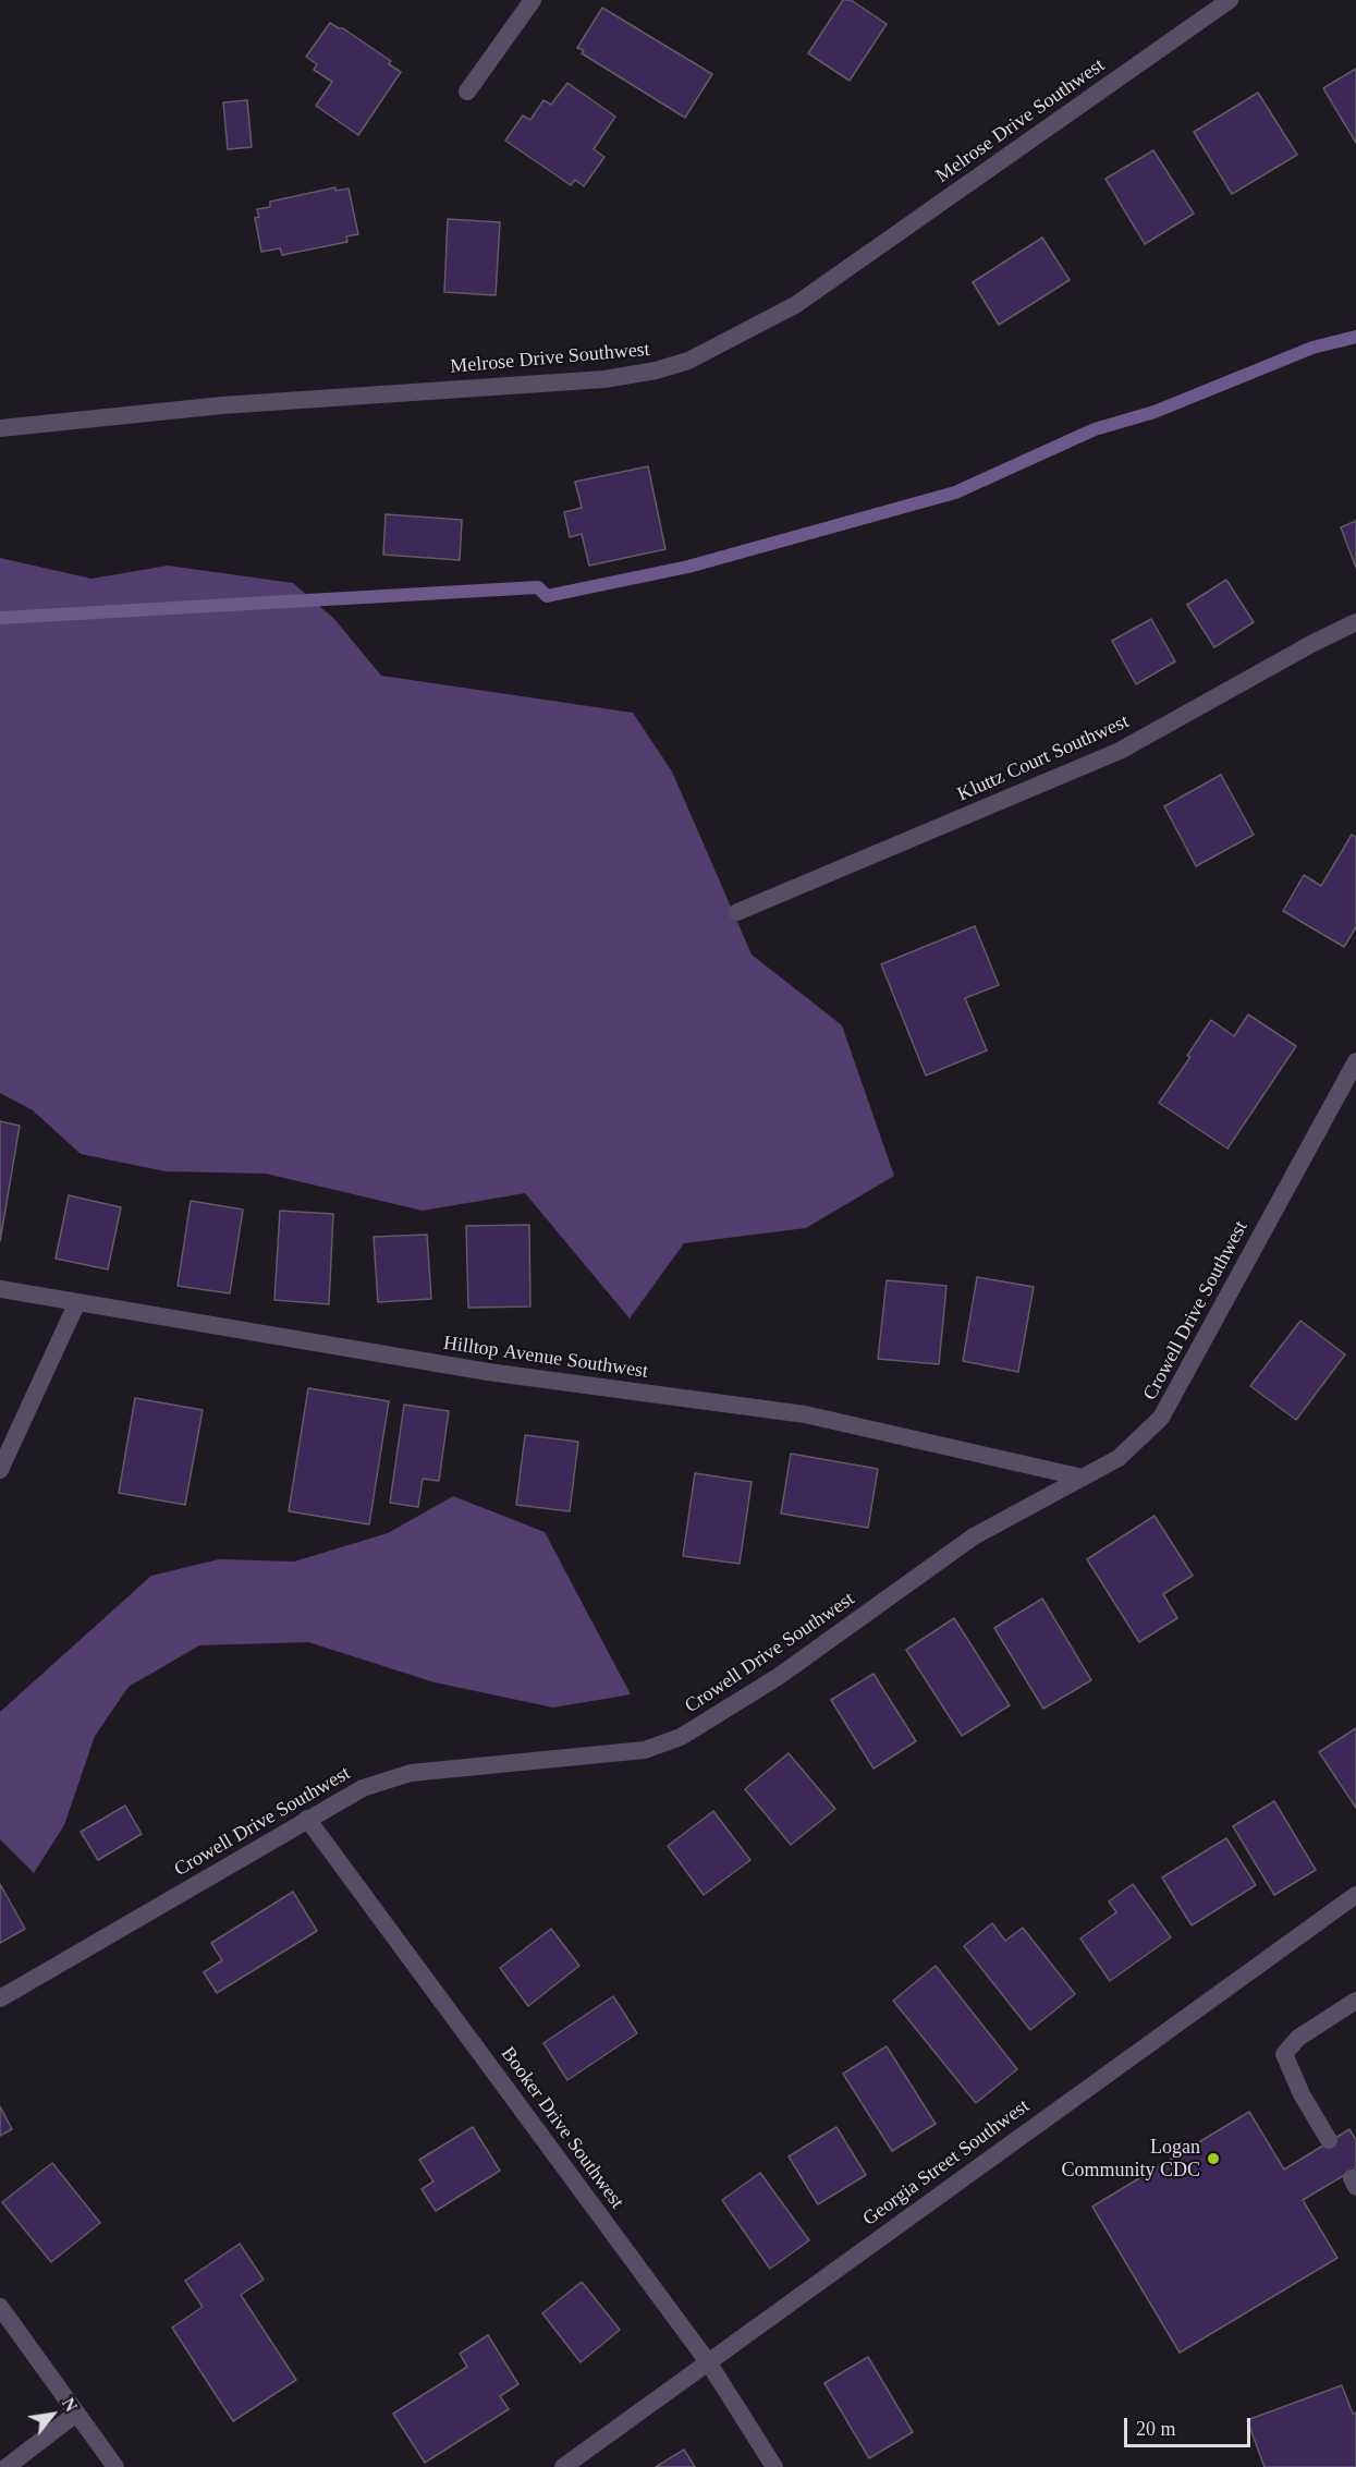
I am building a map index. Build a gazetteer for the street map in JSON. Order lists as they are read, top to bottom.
{
  "streets": {
    "street": [
      "Melrose Drive Southwest",
      "Kluttz Court Southwest",
      "Crowell Drive Southwest",
      "Hilltop Avenue Southwest",
      "Booker Drive Southwest",
      "Georgia Street Southwest"
    ]
  },
  "crossings": [
    ["Crowell Drive Southwest", "Hilltop Avenue Southwest"],
    ["Crowell Drive Southwest", "Booker Drive Southwest"],
    ["Booker Drive Southwest", "Georgia Street Southwest"]
  ],
  "places": ["Logan Community CDC"],
  "scale_bar": "20 m",
  "north": "top right"
}
